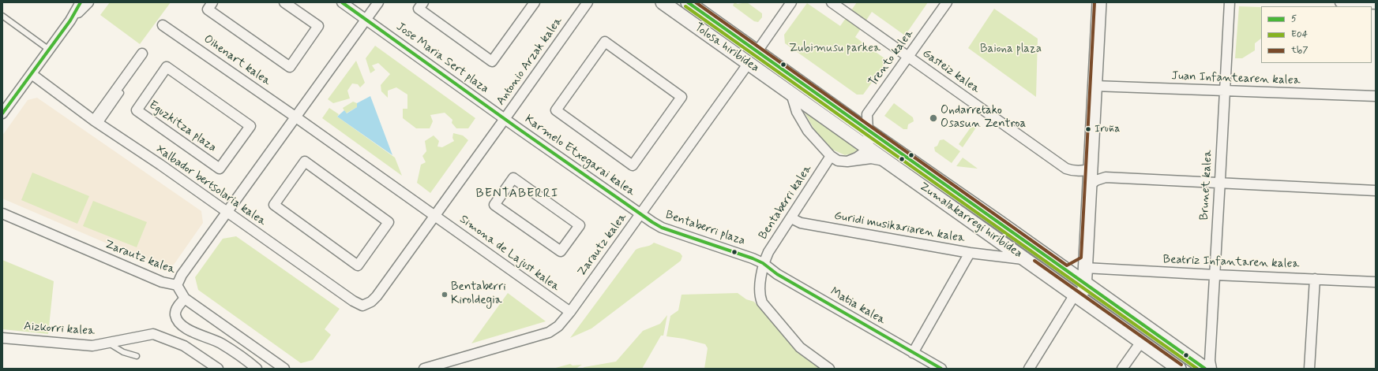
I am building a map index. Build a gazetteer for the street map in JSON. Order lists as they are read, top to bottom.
{
  "streets": {
    "main road": ["Tolosa hiribidea", "Zumalakarregi hiribidea"],
    "street": [
      "Jose Maria Sert plaza",
      "Trento kalea",
      "Oihenart kalea",
      "Antonio Arzak kalea",
      "Gasteiz kalea",
      "Juan Infantearen kalea",
      "Eguzkitza plaza",
      "Karmelo Etxegarai kalea",
      "Brunet kalea",
      "Xalbador bertsolaria kalea",
      "Bentaberri kalea",
      "Guridi musikariaren kalea",
      "Bentaberri plaza",
      "Zarautz kalea",
      "Simona de Lajust kalea",
      "Beatriz Infantaren kalea",
      "Matia kalea",
      "Aizkorri kalea"
    ]
  },
  "crossings": [
    ["Tolosa hiribidea", "Trento kalea"],
    ["Tolosa hiribidea", "Zumalakarregi hiribidea"],
    ["Tolosa hiribidea", "Zarautz kalea"],
    ["Jose Maria Sert plaza", "Antonio Arzak kalea"],
    ["Jose Maria Sert plaza", "Karmelo Etxegarai kalea"],
    ["Trento kalea", "Gasteiz kalea"],
    ["Trento kalea", "Zumalakarregi hiribidea"],
    ["Antonio Arzak kalea", "Karmelo Etxegarai kalea"],
    ["Juan Infantearen kalea", "Brunet kalea"],
    ["Karmelo Etxegarai kalea", "Bentaberri plaza"],
    ["Karmelo Etxegarai kalea", "Zarautz kalea"],
    ["Brunet kalea", "Beatriz Infantaren kalea"],
    ["Xalbador bertsolaria kalea", "Simona de Lajust kalea"],
    ["Bentaberri kalea", "Guridi musikariaren kalea"],
    ["Bentaberri kalea", "Bentaberri plaza"],
    ["Bentaberri kalea", "Matia kalea"],
    ["Zumalakarregi hiribidea", "Guridi musikariaren kalea"],
    ["Bentaberri plaza", "Zarautz kalea"],
    ["Bentaberri plaza", "Matia kalea"],
    ["Zarautz kalea", "Simona de Lajust kalea"]
  ],
  "districts": ["BENTABERRI"],
  "parks": ["Zubimusu parkea", "Baiona plaza"],
  "places": ["Ondarretako Osasun Zentroa", "Iruña", "Bentaberri Kiroldegia"],
  "lines": ["transit line 5", "transit line tb7", "transit line E04"],
  "legend": ["5", "E04", "tb7"]
}
